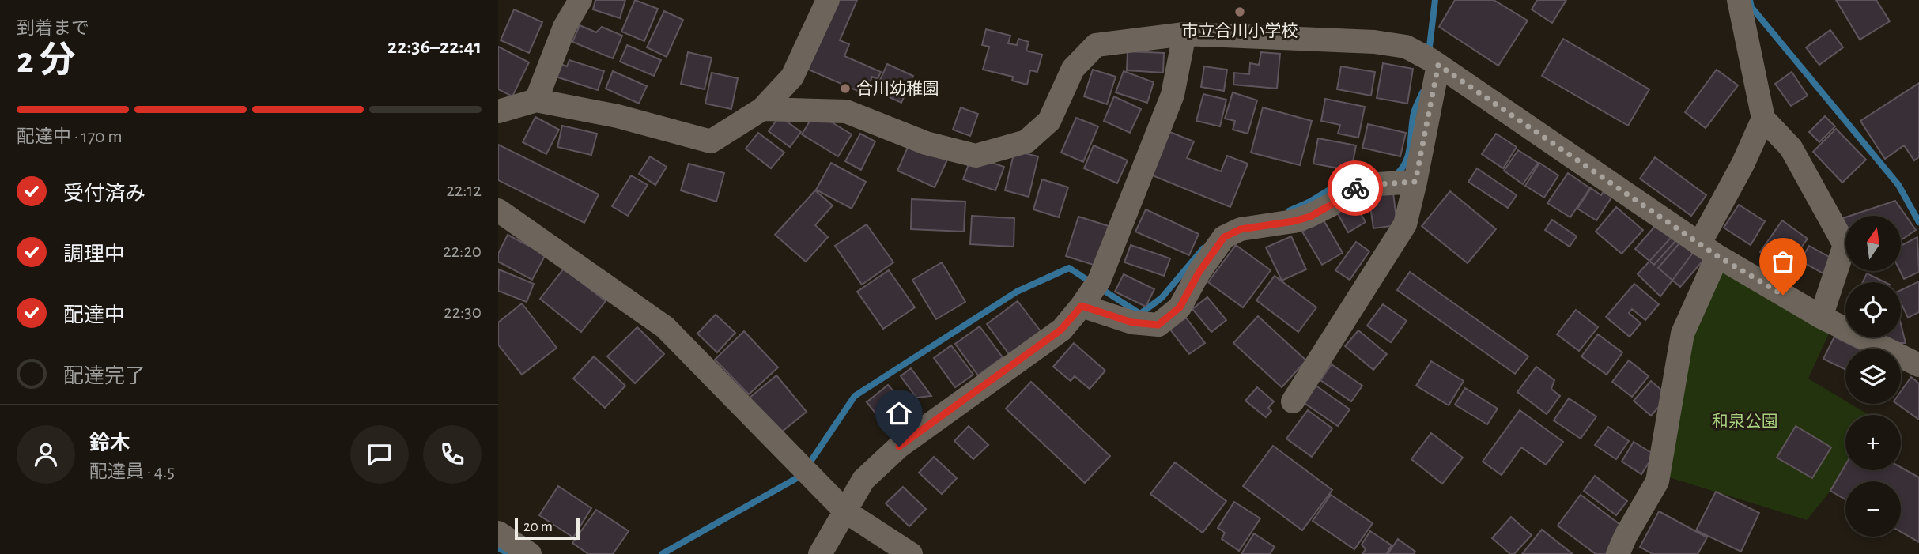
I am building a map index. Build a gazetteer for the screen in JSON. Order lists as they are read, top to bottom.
{
  "parks": ["和泉公園"],
  "places": ["市立合川小学校", "合川幼稚園"],
  "scale_bar": "20 m",
  "north": "top",
  "page": {
    "heading": ["2 分", "到着まで", "22:36–22:41"],
    "panel": ["鈴木", "配達員 · 4.5"],
    "bar": "配達中 · 170 m",
    "list": [
      ["受付済み", "22:12"],
      ["調理中", "22:20"],
      ["配達中", "22:30"],
      "配達完了"
    ],
    "map_buttons": ["+", "−"],
    "scale": "20 m"
  }
}
